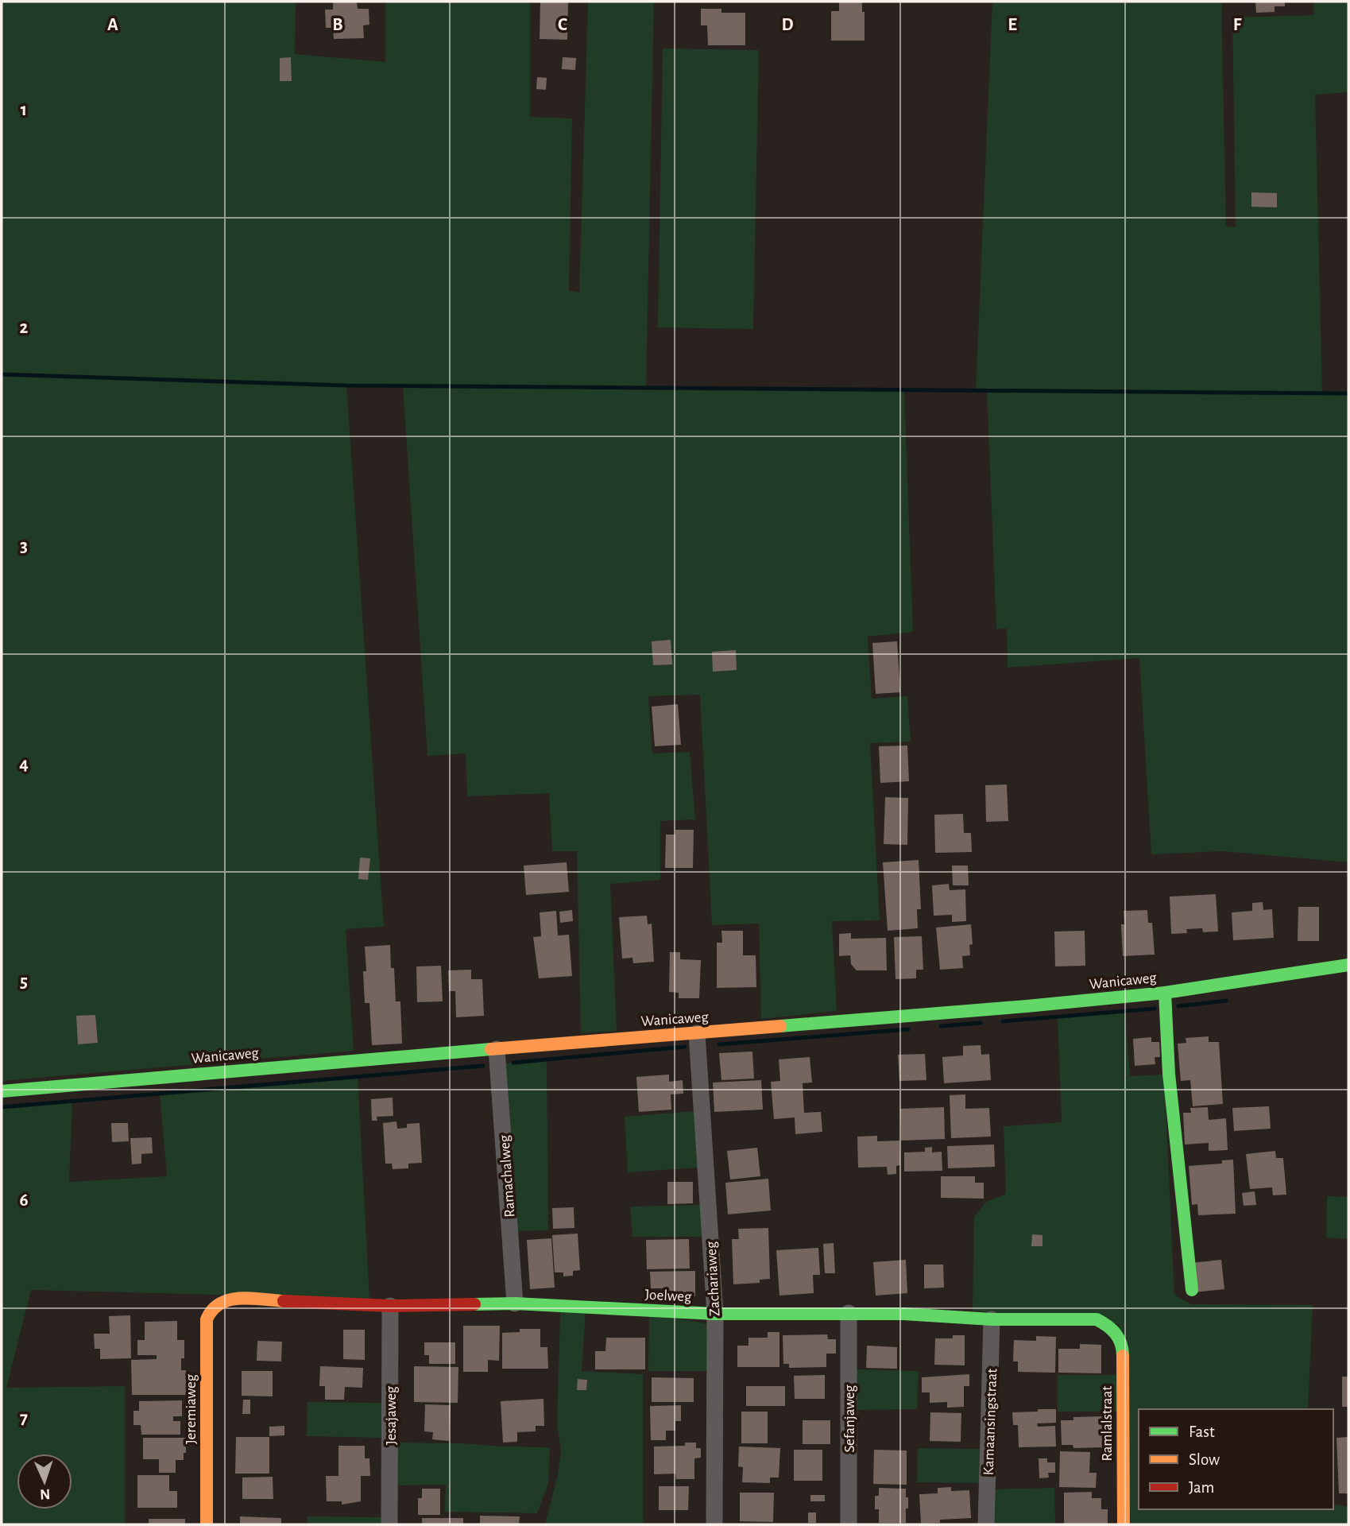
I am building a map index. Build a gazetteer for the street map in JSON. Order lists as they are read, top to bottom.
{
  "streets": {
    "street": [
      "Wanicaweg",
      "Ramachalweg",
      "Zachariaweg",
      "Joelweg",
      "Jeremiaweg",
      "Jesajaweg",
      "Sefanjaweg",
      "Kamaansingstraat",
      "Ramlalstraat"
    ]
  },
  "crossings": [
    ["Wanicaweg", "Ramachalweg"],
    ["Wanicaweg", "Zachariaweg"],
    ["Ramachalweg", "Joelweg"],
    ["Zachariaweg", "Joelweg"],
    ["Joelweg", "Jeremiaweg"],
    ["Joelweg", "Jesajaweg"],
    ["Joelweg", "Sefanjaweg"],
    ["Joelweg", "Kamaansingstraat"],
    ["Joelweg", "Ramlalstraat"]
  ],
  "legend": ["Fast", "Slow", "Jam"],
  "north": "bottom",
  "grid": {
    "columns": [
      "A",
      "B",
      "C",
      "D",
      "E",
      "F"
    ],
    "rows": [
      "1",
      "2",
      "3",
      "4",
      "5",
      "6",
      "7"
    ]
  }
}
